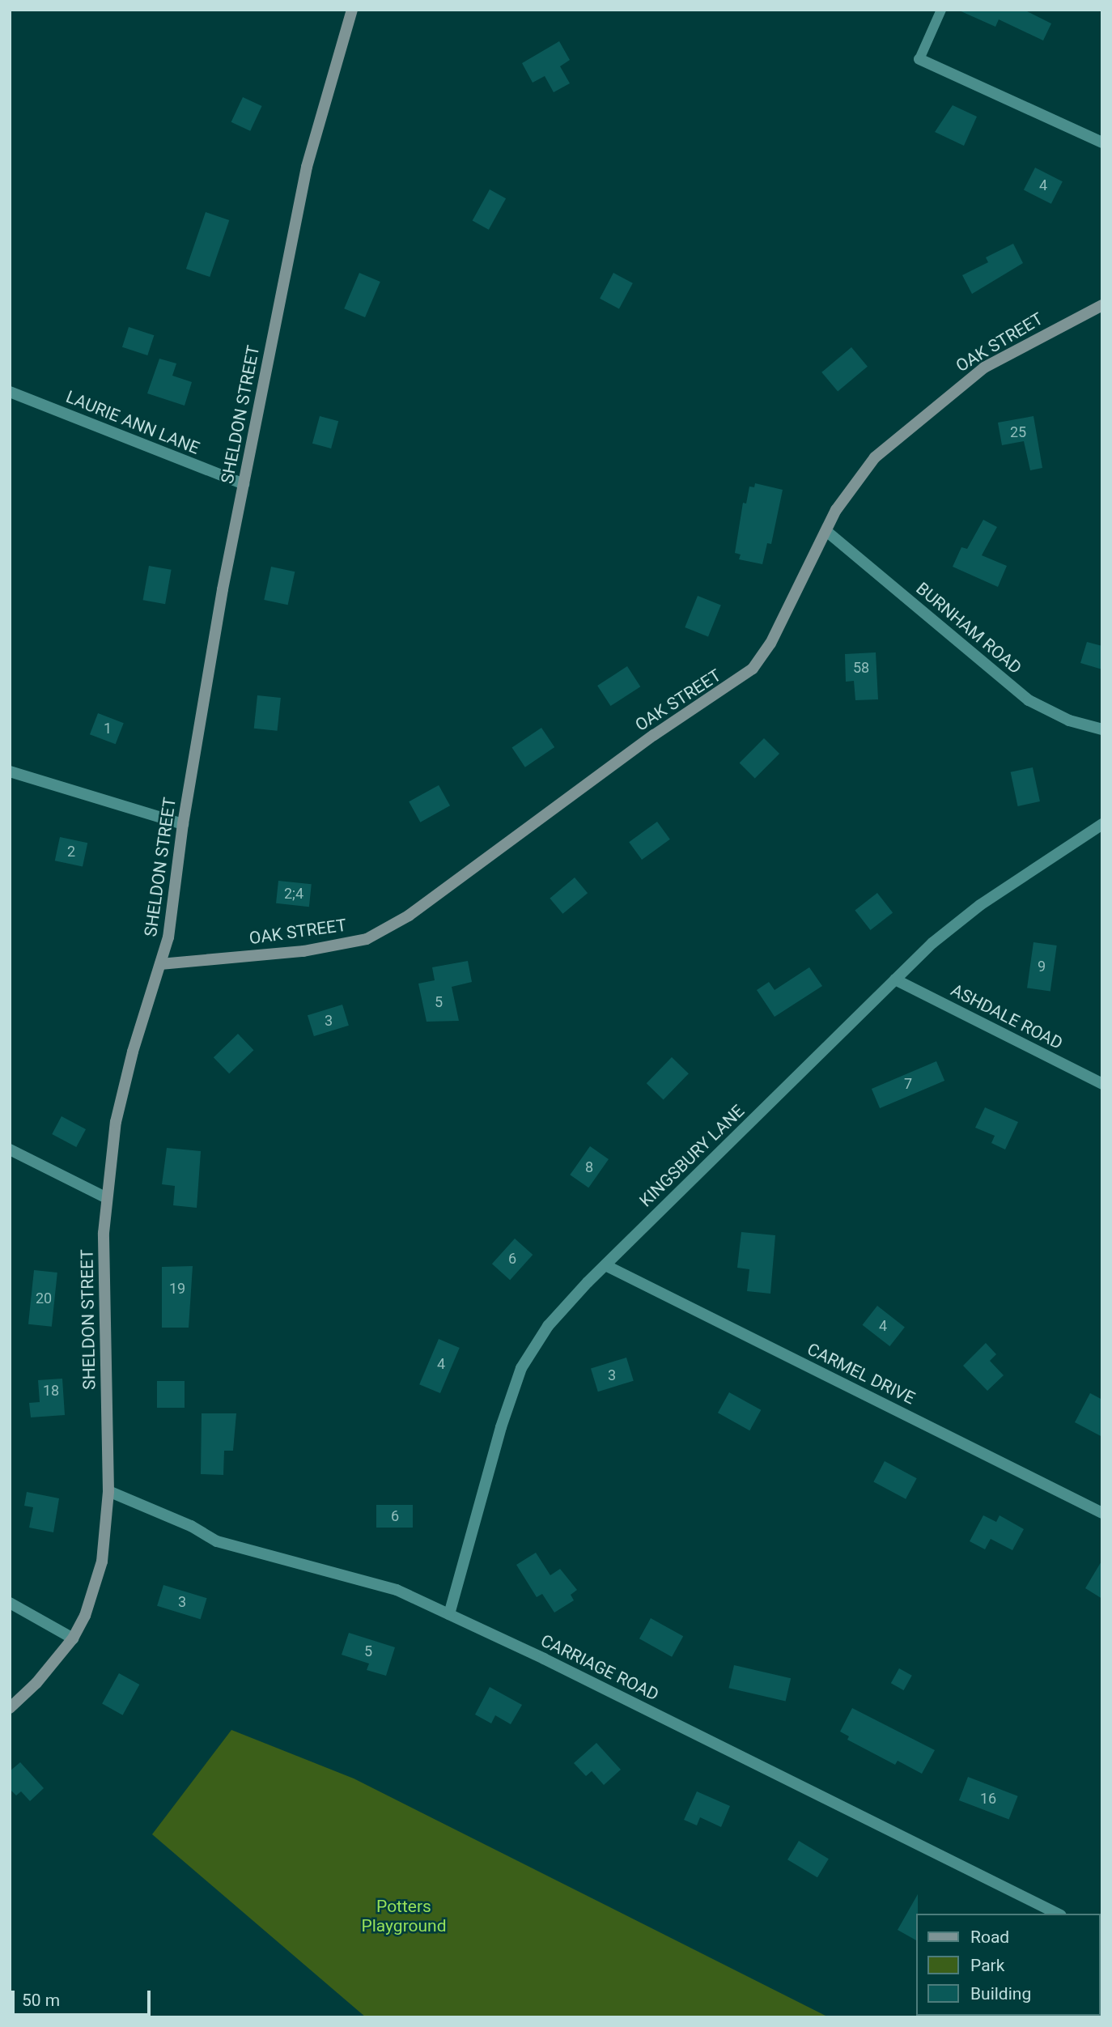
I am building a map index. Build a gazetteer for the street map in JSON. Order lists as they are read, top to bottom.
{
  "streets": {
    "street": [
      "OAK STREET",
      "SHELDON STREET",
      "LAURIE ANN LANE",
      "BURNHAM ROAD",
      "ASHDALE ROAD",
      "KINGSBURY LANE",
      "CARMEL DRIVE",
      "CARRIAGE ROAD"
    ]
  },
  "crossings": [
    ["OAK STREET", "SHELDON STREET"],
    ["OAK STREET", "BURNHAM ROAD"],
    ["SHELDON STREET", "LAURIE ANN LANE"],
    ["SHELDON STREET", "CARRIAGE ROAD"],
    ["ASHDALE ROAD", "KINGSBURY LANE"],
    ["KINGSBURY LANE", "CARMEL DRIVE"],
    ["KINGSBURY LANE", "CARRIAGE ROAD"]
  ],
  "parks": ["Potters Playground"],
  "house_numbers": [
    "4",
    "25",
    "58",
    "1",
    "2",
    "2;4",
    "9",
    "5",
    "3",
    "7",
    "8",
    "6",
    "19",
    "20",
    "4",
    "4",
    "3",
    "18",
    "6",
    "3",
    "5",
    "16"
  ],
  "legend": ["Road", "Park", "Building"],
  "scale_bar": "50 m"
}
